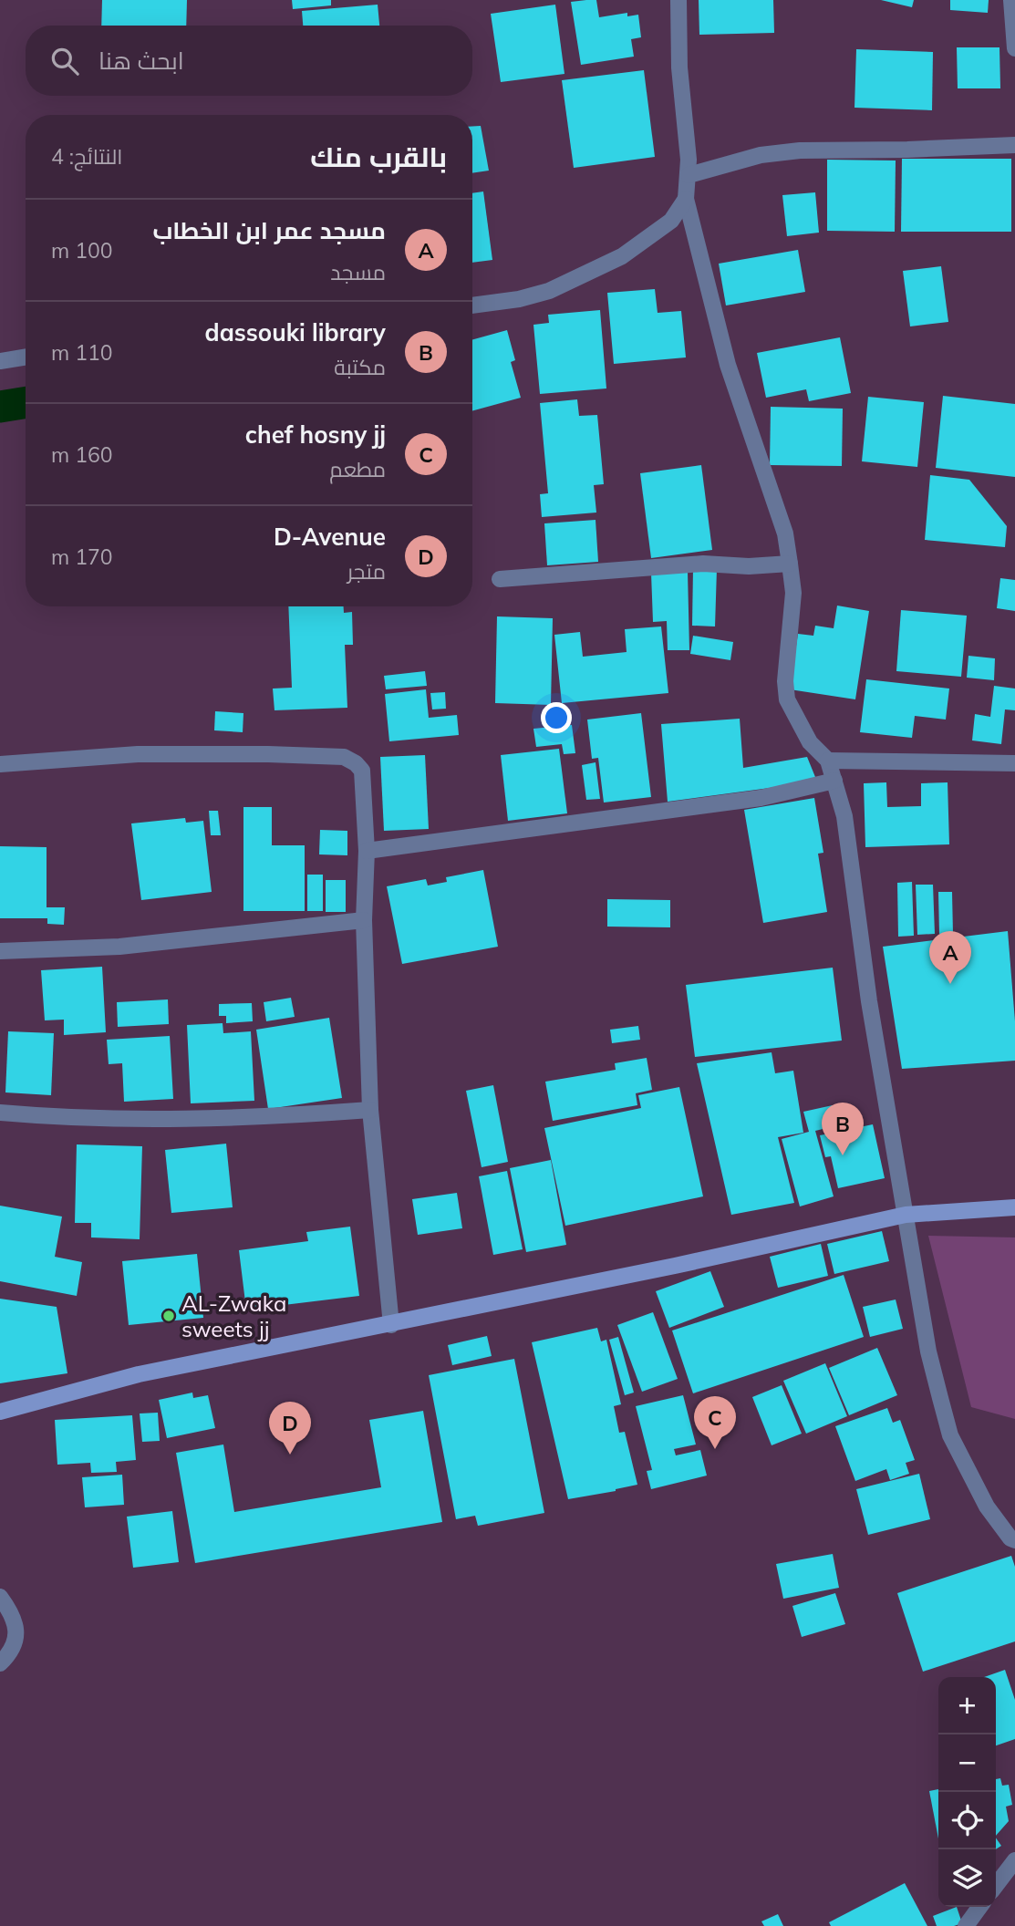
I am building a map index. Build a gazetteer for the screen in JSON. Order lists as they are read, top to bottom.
{
  "places": ["AL-Zwaka sweets jj"],
  "page": {
    "search": "ابحث هنا",
    "heading": ["بالقرب منك", "النتائج: 4"],
    "list": [
      {
        "mark": "A",
        "name": "مسجد عمر ابن الخطاب",
        "note": "مسجد",
        "value": "100 m"
      },
      {
        "mark": "B",
        "name": "dassouki library",
        "note": "مكتبة",
        "value": "110 m"
      },
      {
        "mark": "C",
        "name": "chef hosny jj",
        "note": "مطعم",
        "value": "160 m"
      },
      {
        "mark": "D",
        "name": "D-Avenue",
        "note": "متجر",
        "value": "170 m"
      }
    ],
    "pins": [
      "A",
      "B",
      "C",
      "D"
    ],
    "map_buttons": ["+", "−"]
  }
}
